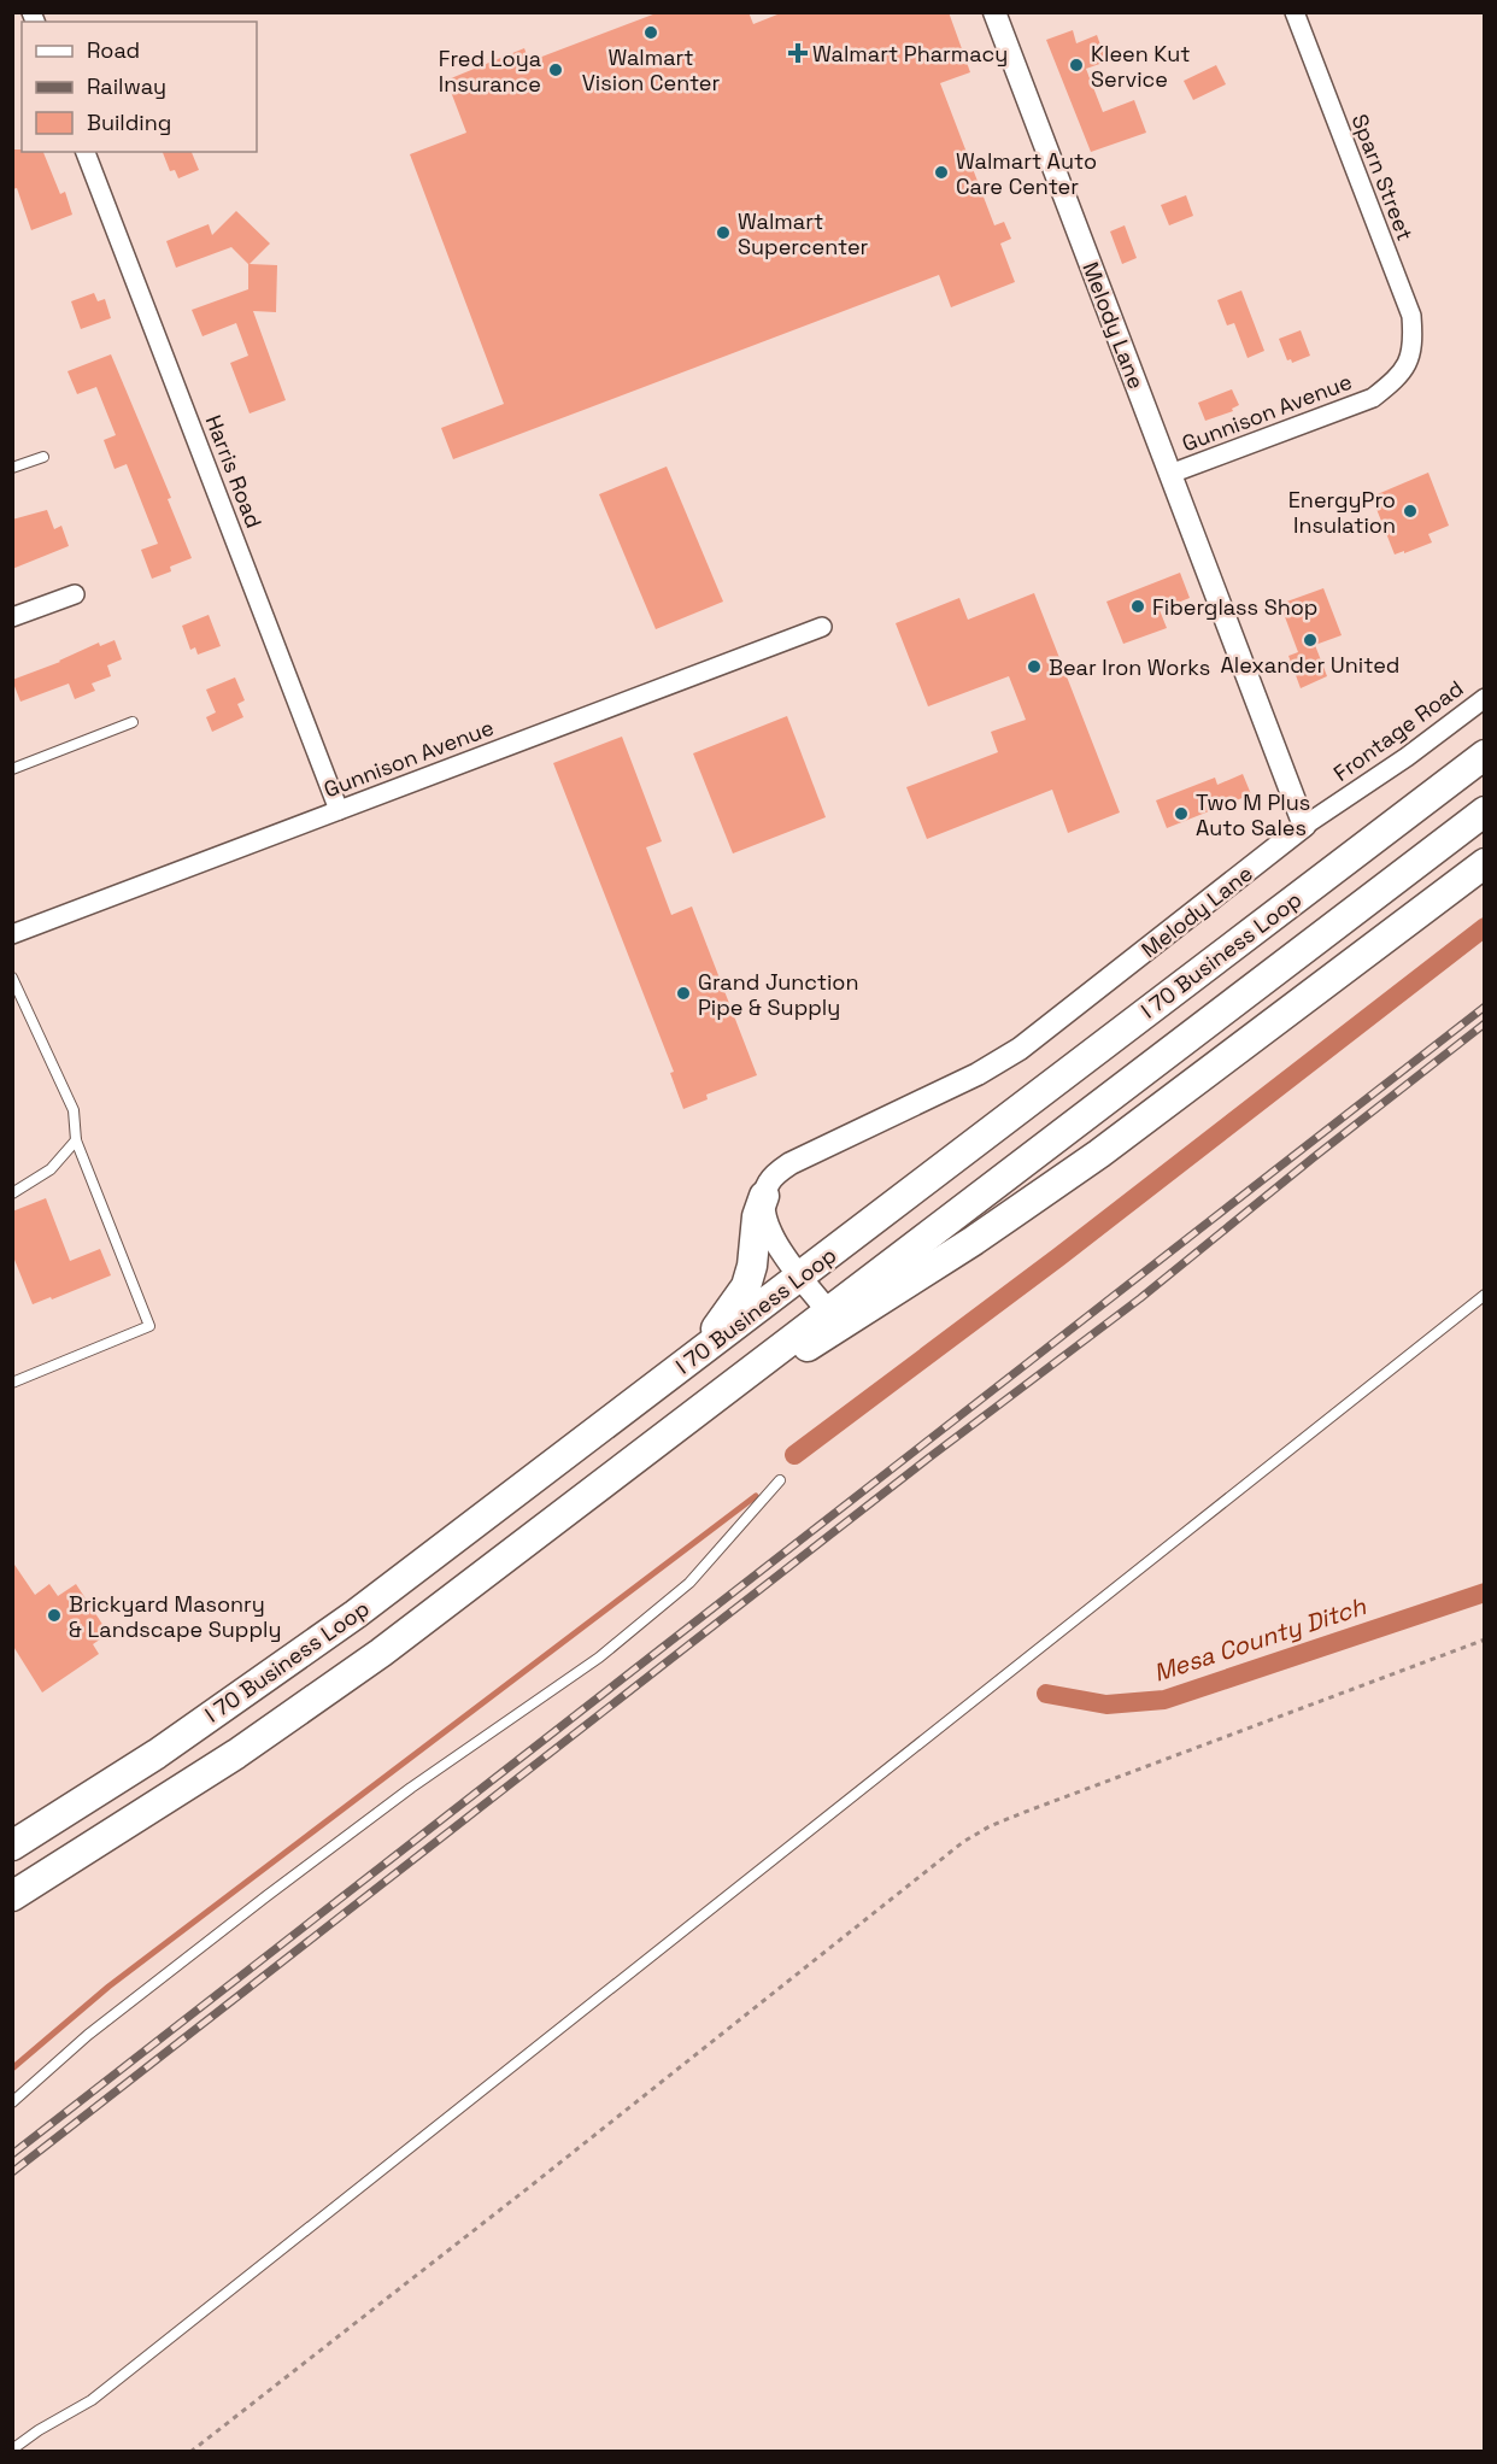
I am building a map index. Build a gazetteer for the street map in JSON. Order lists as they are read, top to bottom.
{
  "streets": {
    "main road": ["I 70 Business Loop"],
    "street": [
      "Sparn Street",
      "Melody Lane",
      "Gunnison Avenue",
      "Harris Road",
      "Frontage Road"
    ]
  },
  "crossings": [
    ["Sparn Street", "Gunnison Avenue"],
    ["Melody Lane", "Gunnison Avenue"],
    ["Melody Lane", "Frontage Road"],
    ["Gunnison Avenue", "Harris Road"]
  ],
  "water": ["Mesa County Ditch"],
  "places": {
    "other": [
      "Walmart Vision Center",
      "Kleen Kut Service",
      "Fred Loya Insurance",
      "Walmart Auto Care Center",
      "Walmart Supercenter",
      "EnergyPro Insulation",
      "Fiberglass Shop",
      "Alexander United",
      "Bear Iron Works",
      "Two M Plus Auto Sales",
      "Grand Junction Pipe & Supply",
      "Brickyard Masonry & Landscape Supply"
    ],
    "health": ["Walmart Pharmacy"]
  },
  "legend": ["Road", "Railway", "Building"]
}
